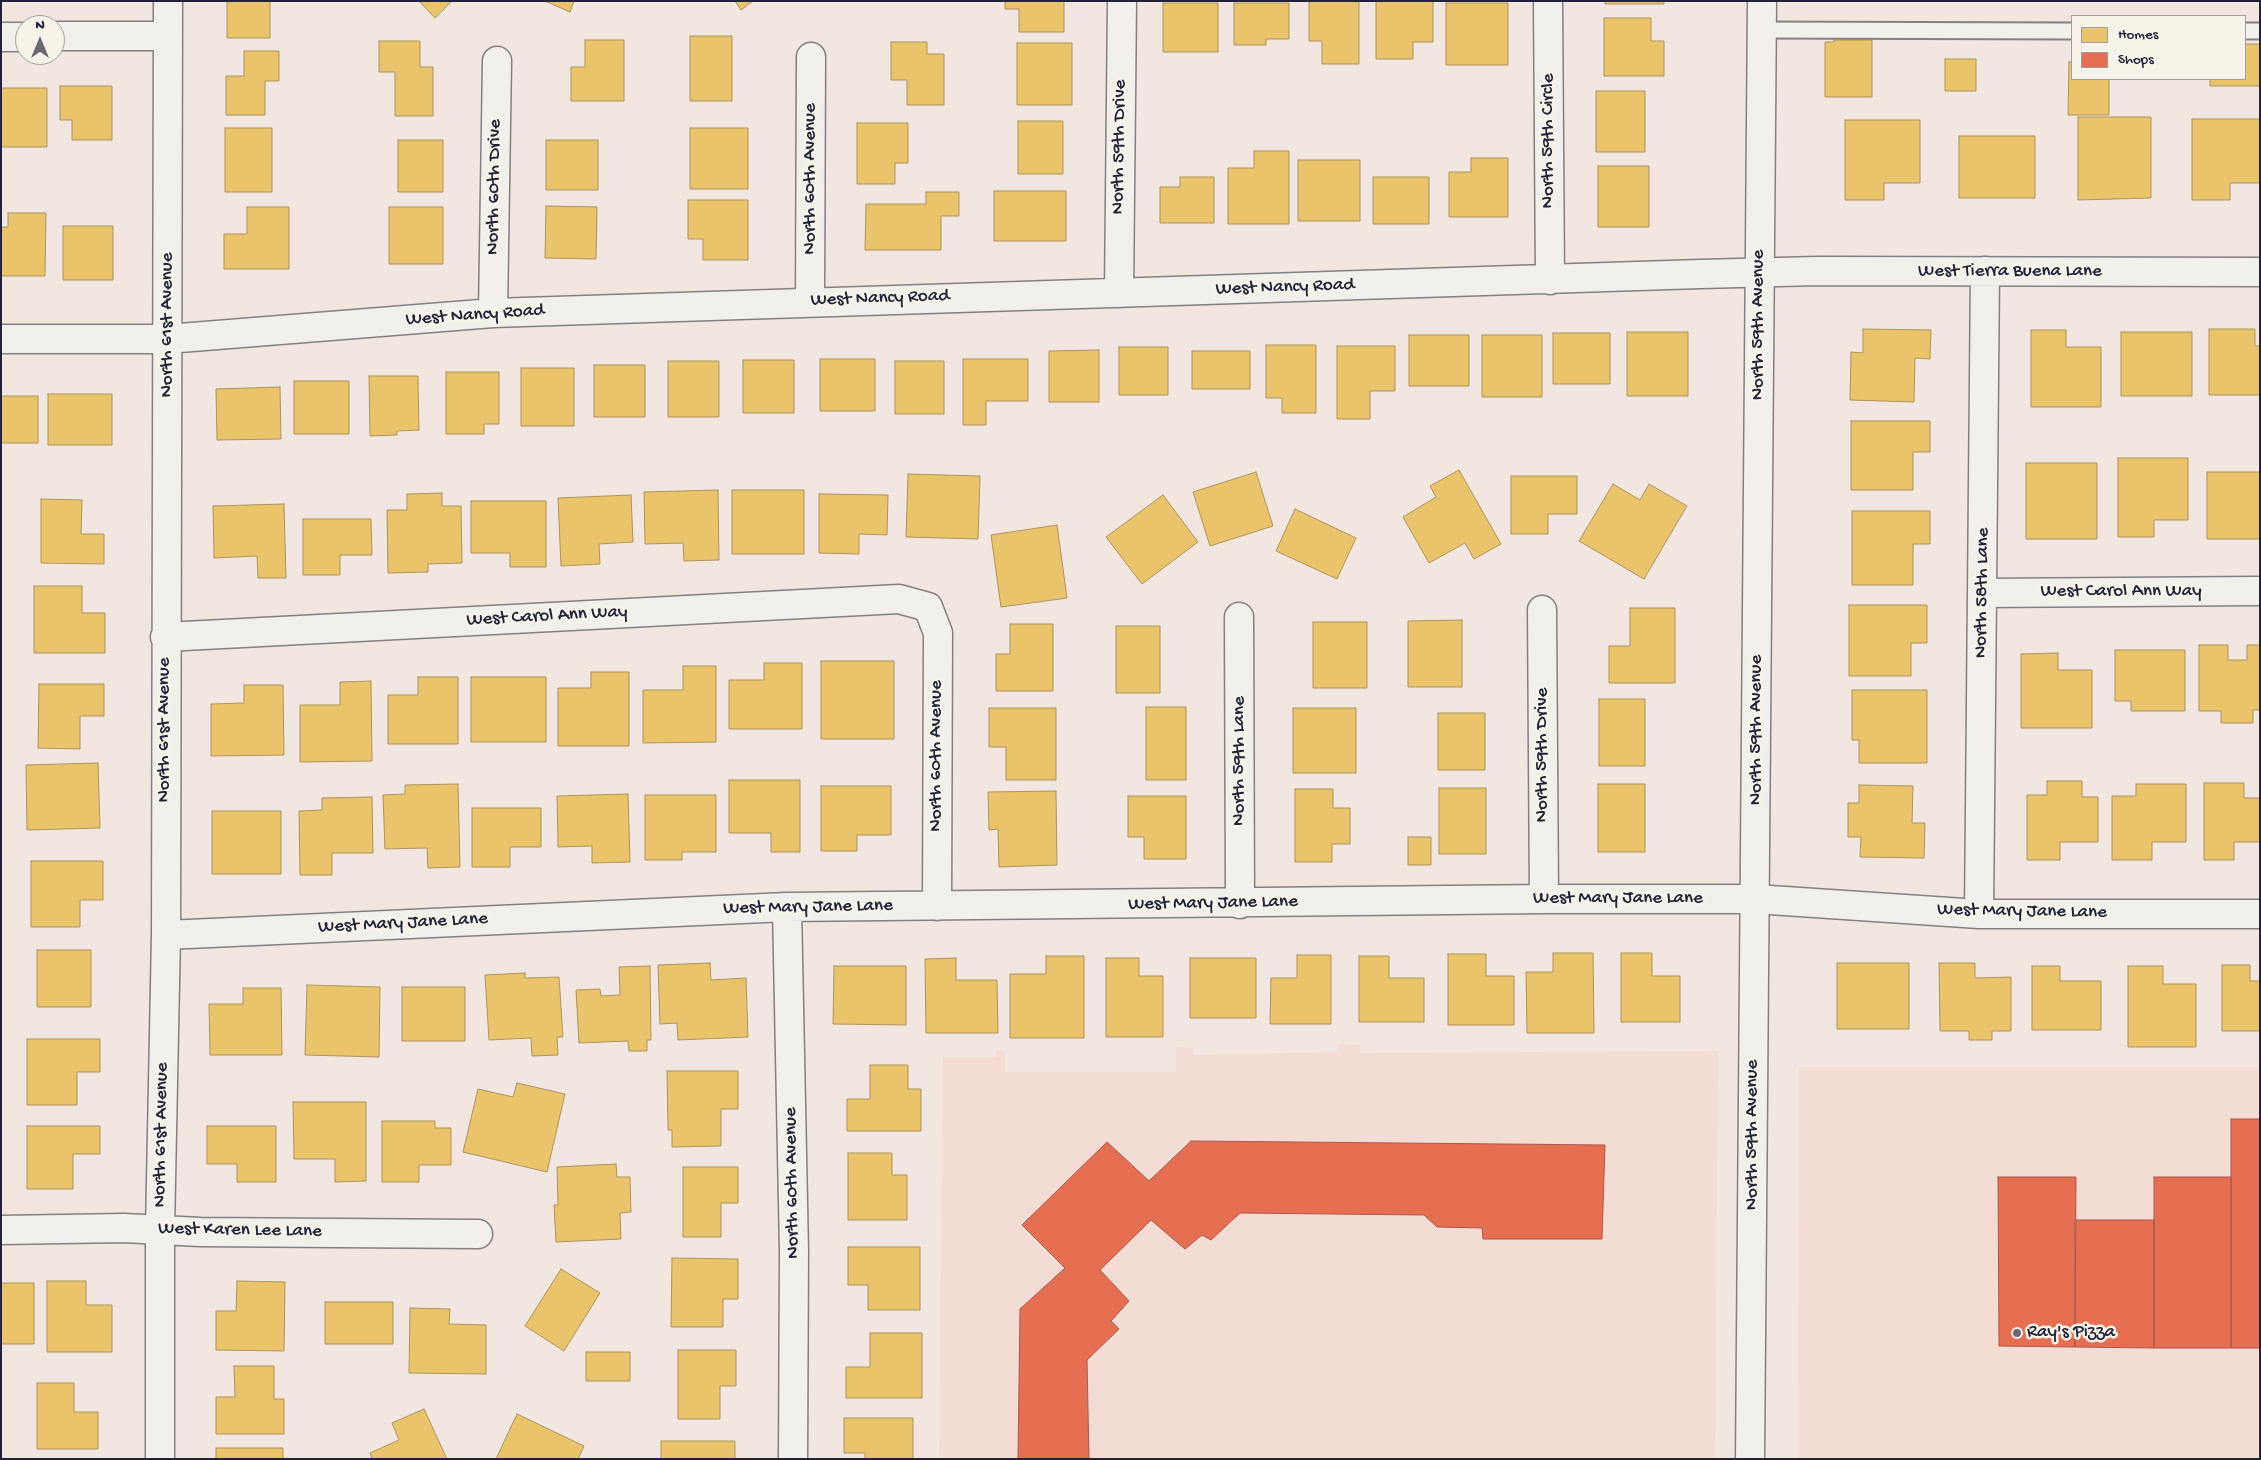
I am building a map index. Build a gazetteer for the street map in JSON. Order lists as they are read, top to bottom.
{
  "streets": {
    "street": [
      "North 59th Circle",
      "North 59th Drive",
      "North 60th Avenue",
      "North 60th Drive",
      "West Tierra Buena Lane",
      "West Nancy Road",
      "North 61st Avenue",
      "North 59th Avenue",
      "West Carol Ann Way",
      "North 58th Lane",
      "North 59th Lane",
      "West Mary Jane Lane",
      "West Karen Lee Lane"
    ]
  },
  "crossings": [
    ["North 59th Circle", "West Nancy Road"],
    ["North 59th Drive", "West Nancy Road"],
    ["North 59th Drive", "West Mary Jane Lane"],
    ["North 60th Avenue", "West Nancy Road"],
    ["North 60th Avenue", "West Carol Ann Way"],
    ["North 60th Avenue", "West Mary Jane Lane"],
    ["North 60th Drive", "West Nancy Road"],
    ["West Tierra Buena Lane", "West Nancy Road"],
    ["West Tierra Buena Lane", "North 59th Avenue"],
    ["West Tierra Buena Lane", "North 58th Lane"],
    ["West Nancy Road", "North 61st Avenue"],
    ["West Nancy Road", "North 59th Avenue"],
    ["North 61st Avenue", "West Carol Ann Way"],
    ["North 61st Avenue", "West Mary Jane Lane"],
    ["North 61st Avenue", "West Karen Lee Lane"],
    ["North 59th Avenue", "West Mary Jane Lane"],
    ["West Carol Ann Way", "North 58th Lane"],
    ["North 58th Lane", "West Mary Jane Lane"],
    ["North 59th Lane", "West Mary Jane Lane"]
  ],
  "places": ["Ray's Pizza"],
  "legend": ["Homes", "Shops"],
  "north": "top"
}
